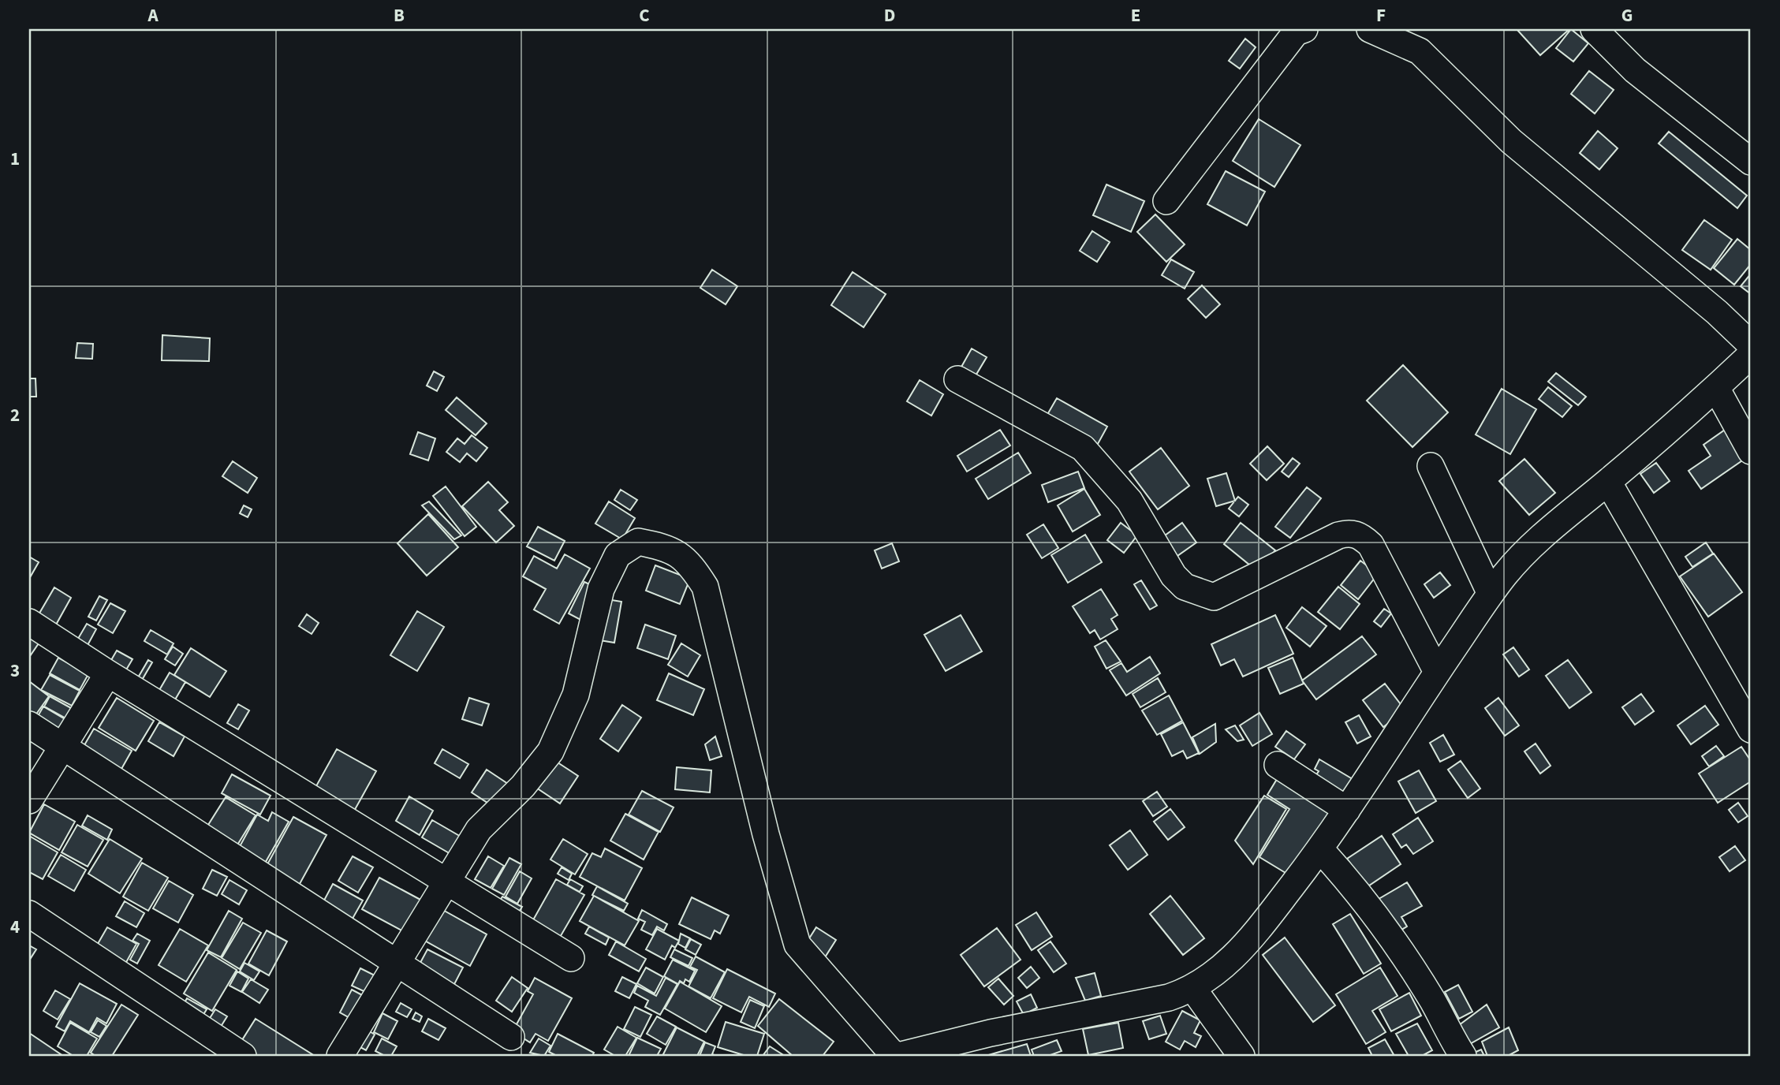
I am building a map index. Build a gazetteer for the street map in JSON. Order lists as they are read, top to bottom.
{
  "grid": {
    "columns": [
      "A",
      "B",
      "C",
      "D",
      "E",
      "F",
      "G"
    ],
    "rows": [
      "1",
      "2",
      "3",
      "4"
    ]
  }
}
